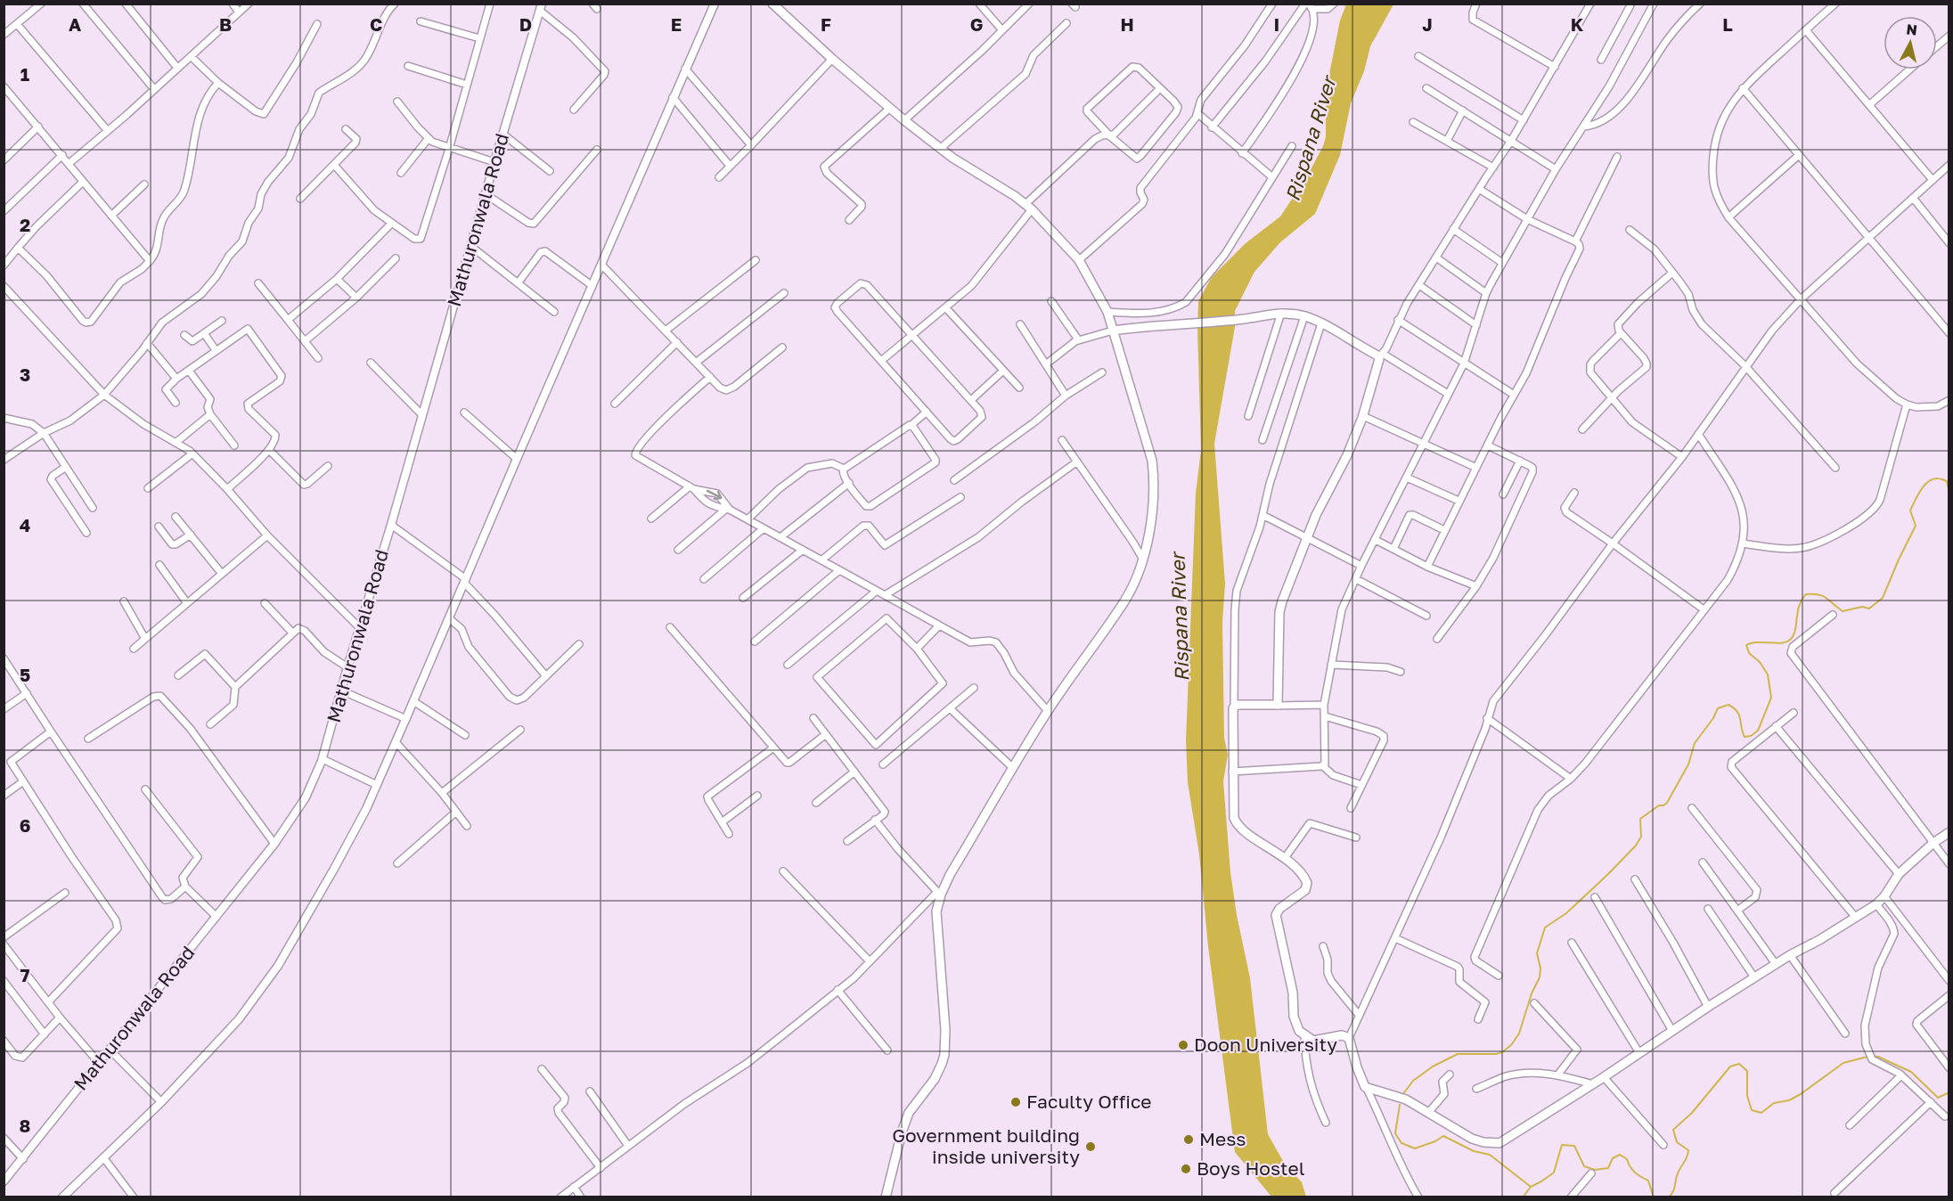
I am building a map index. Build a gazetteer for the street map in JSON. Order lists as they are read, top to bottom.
{
  "streets": {
    "street": ["Mathuronwala Road"]
  },
  "water": ["Rispana River"],
  "places": [
    "Doon University",
    "Faculty Office",
    "Mess",
    "Government building inside university",
    "Boys Hostel"
  ],
  "north": "top",
  "grid": {
    "columns": [
      "A",
      "B",
      "C",
      "D",
      "E",
      "F",
      "G",
      "H",
      "I",
      "J",
      "K",
      "L"
    ],
    "rows": [
      "1",
      "2",
      "3",
      "4",
      "5",
      "6",
      "7",
      "8"
    ]
  }
}
